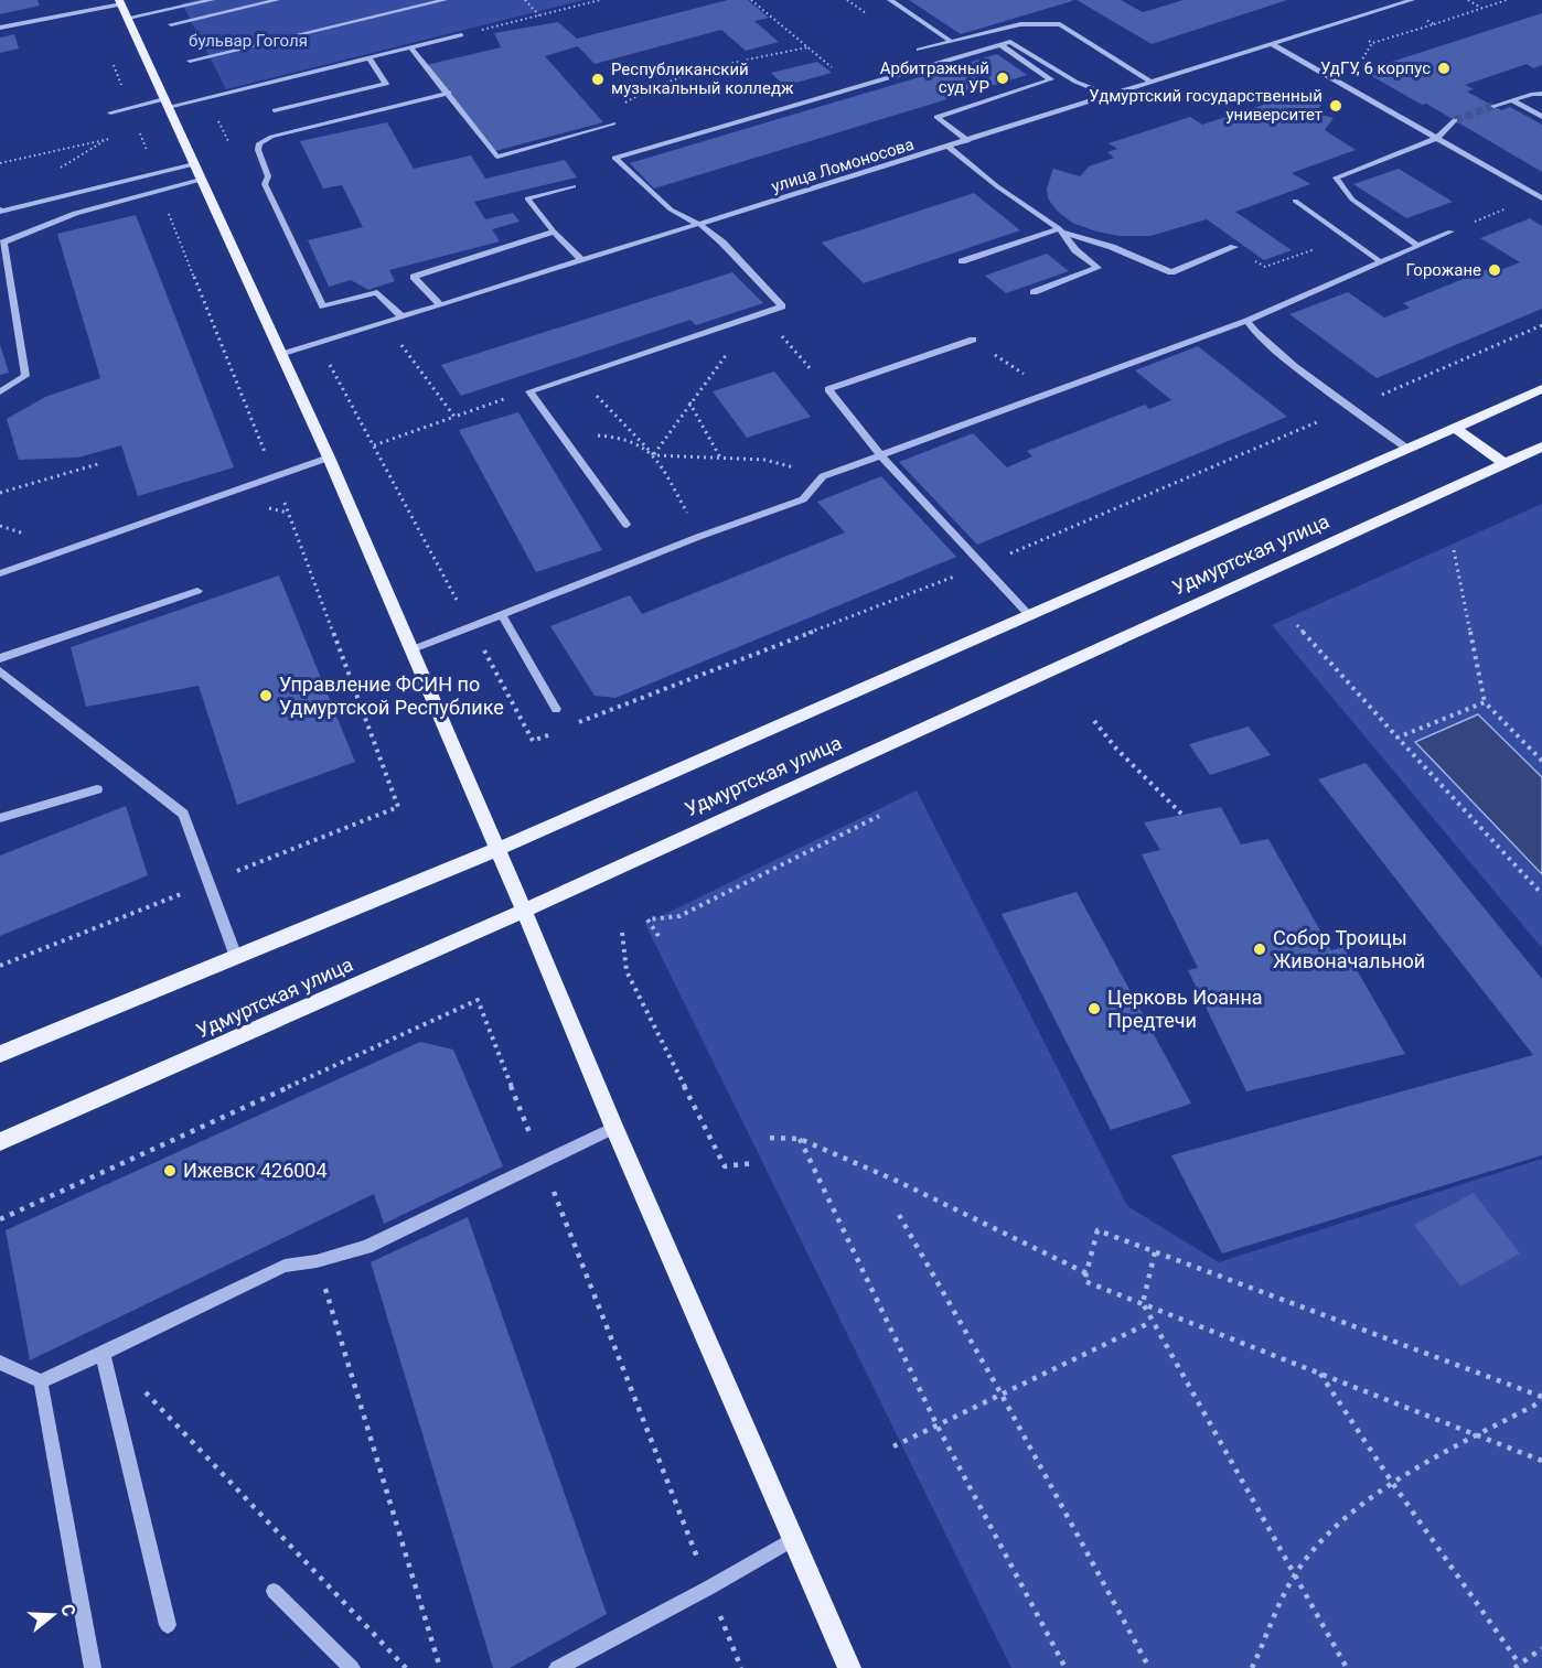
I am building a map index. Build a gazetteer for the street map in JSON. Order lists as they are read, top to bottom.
{
  "streets": {
    "main road": ["Удмуртская улица"],
    "street": ["улица Ломоносова"]
  },
  "parks": ["бульвар Гоголя"],
  "places": [
    "УдГУ, 6 корпус",
    "Арбитражный суд УР",
    "Республиканский музыкальный колледж",
    "Удмуртский государственный университет",
    "Горожане",
    "Управление ФСИН по Удмуртской Республике",
    "Собор Троицы Живоначальной",
    "Церковь Иоанна Предтечи",
    "Ижевск 426004"
  ],
  "north": "right"
}
